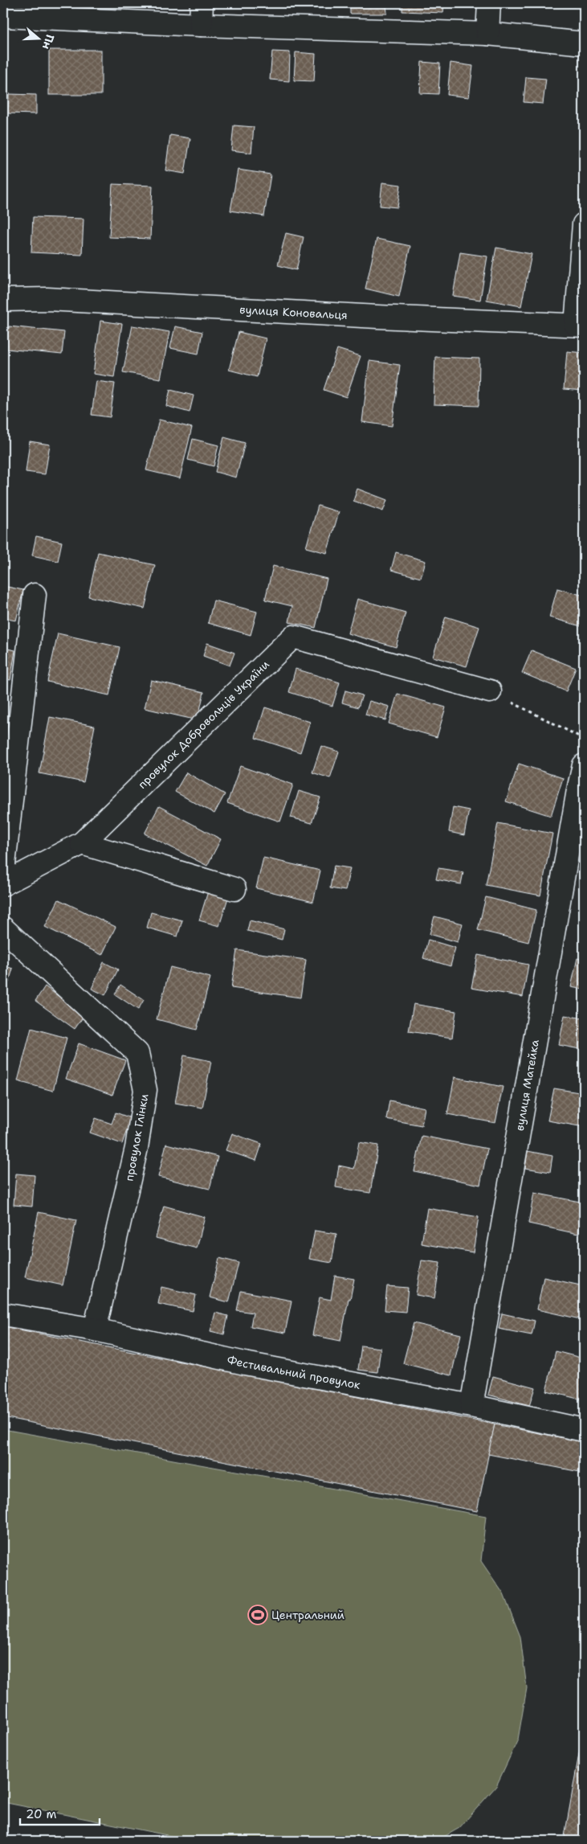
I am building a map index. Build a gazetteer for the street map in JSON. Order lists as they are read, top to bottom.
{
  "streets": {
    "street": [
      "вулиця Коновальця",
      "провулок Добровольців України",
      "вулиця Матейка",
      "провулок Глінки",
      "Фестивальний провулок"
    ]
  },
  "crossings": [
    ["вулиця Матейка", "Фестивальний провулок"],
    ["провулок Глінки", "Фестивальний провулок"]
  ],
  "places": {
    "sports": ["Центральний"]
  },
  "scale_bar": "20 m",
  "north": "right"
}
